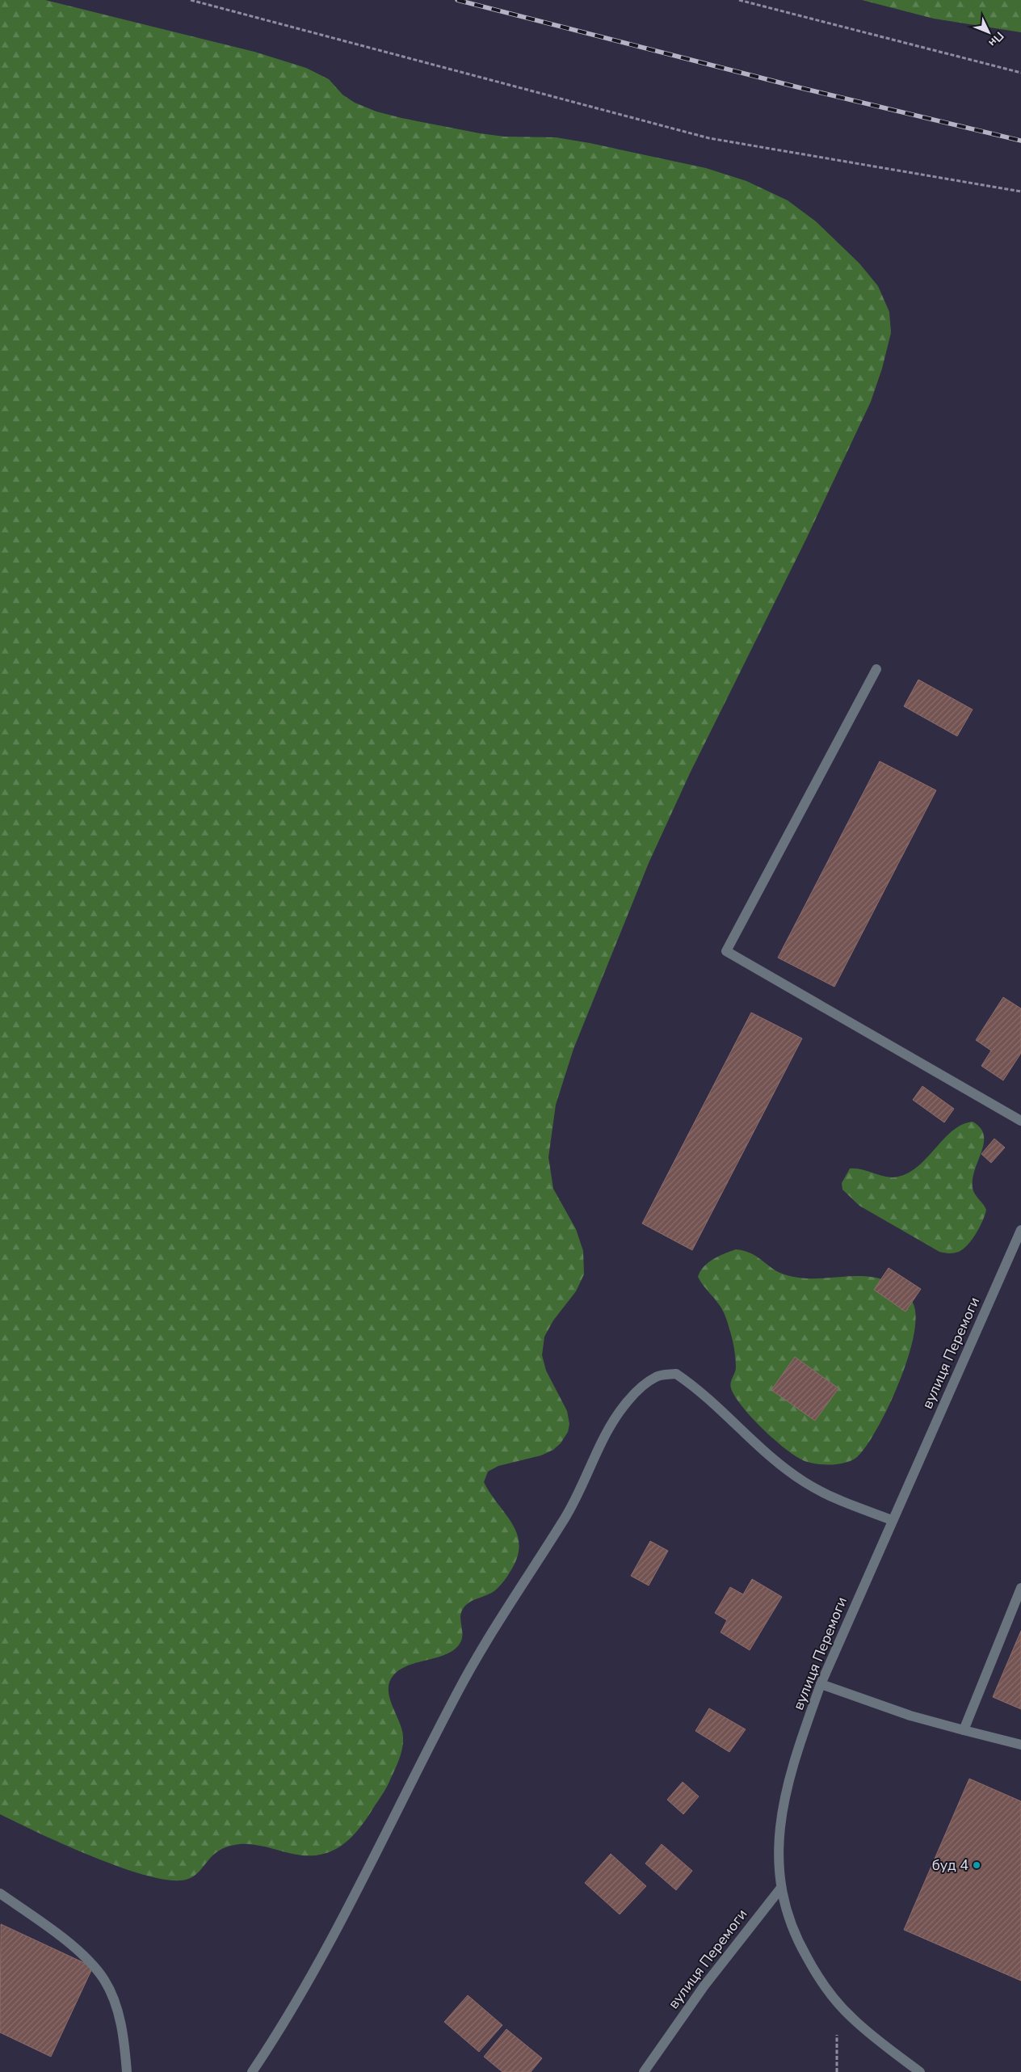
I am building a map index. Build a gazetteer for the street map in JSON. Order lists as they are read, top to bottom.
{
  "streets": {
    "street": ["вулиця Перемоги"]
  },
  "places": ["буд 4"],
  "north": "bottom right"
}
